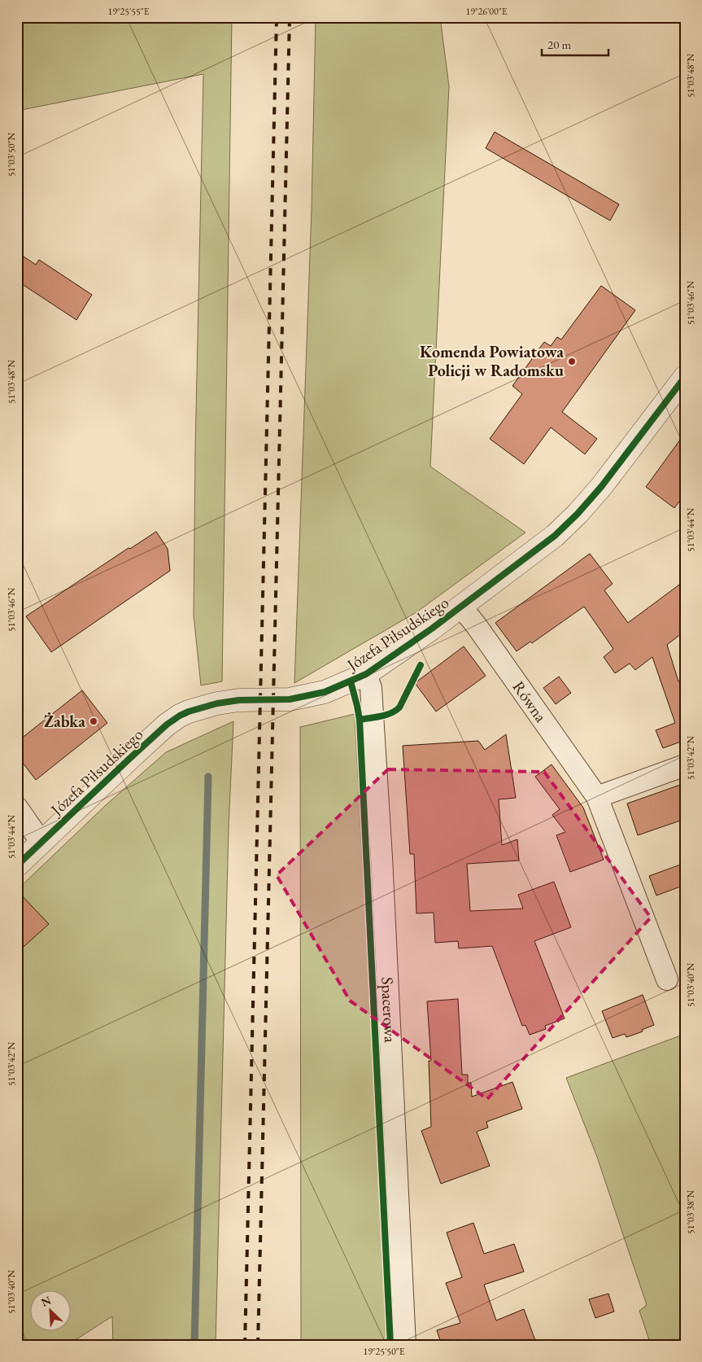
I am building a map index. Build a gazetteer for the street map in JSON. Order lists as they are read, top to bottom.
{
  "streets": {
    "street": ["Józefa Piłsudskiego", "Równa", "Spacerowa"]
  },
  "crossings": [
    ["Józefa Piłsudskiego", "Równa"],
    ["Józefa Piłsudskiego", "Spacerowa"]
  ],
  "places": ["Komenda Powiatowa Policji w Radomsku", "Żabka"],
  "scale_bar": "20 m",
  "north": "top left",
  "coordinates": [
    "19°25'55\"E",
    "19°26'00\"E",
    "51°03'48\"N",
    "51°03'50\"N",
    "51°03'46\"N",
    "51°03'44\"N",
    "51°03'42\"N",
    "51°03'40\"N",
    "51°03'38\"N",
    "19°25'50\"E"
  ]
}
